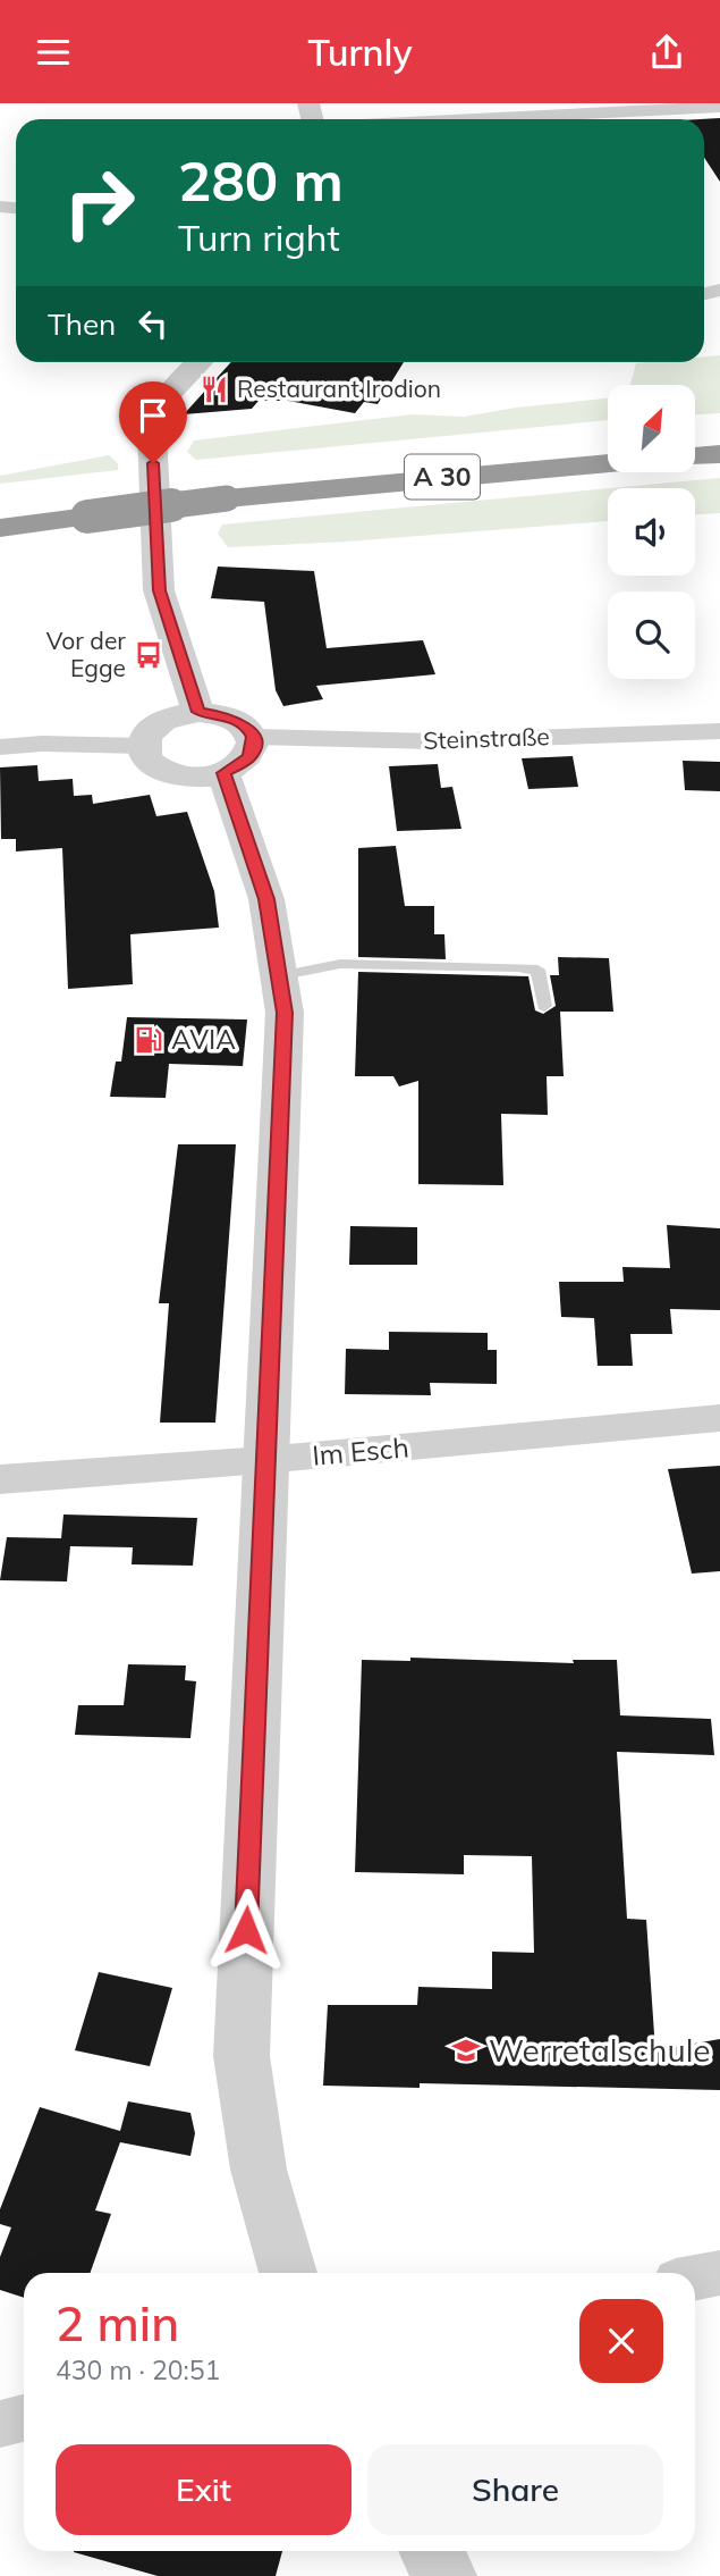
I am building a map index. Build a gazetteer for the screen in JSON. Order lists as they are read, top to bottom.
{
  "streets": {
    "highway": ["A 30"],
    "street": ["Steinstraße", "Im Esch"]
  },
  "places": {
    "restaurant": ["Restaurant Irodion"],
    "bus stop": ["Vor der Egge"],
    "fuel station": ["AVIA"],
    "school or university": ["Werretalschule"]
  },
  "north": "top right",
  "page": {
    "header": "Turnly",
    "turn": ["280 m", "Turn right"],
    "then": "Then",
    "heading": ["2 min", "430 m · 20:51"],
    "buttons": ["Exit", "Share"]
  }
}
